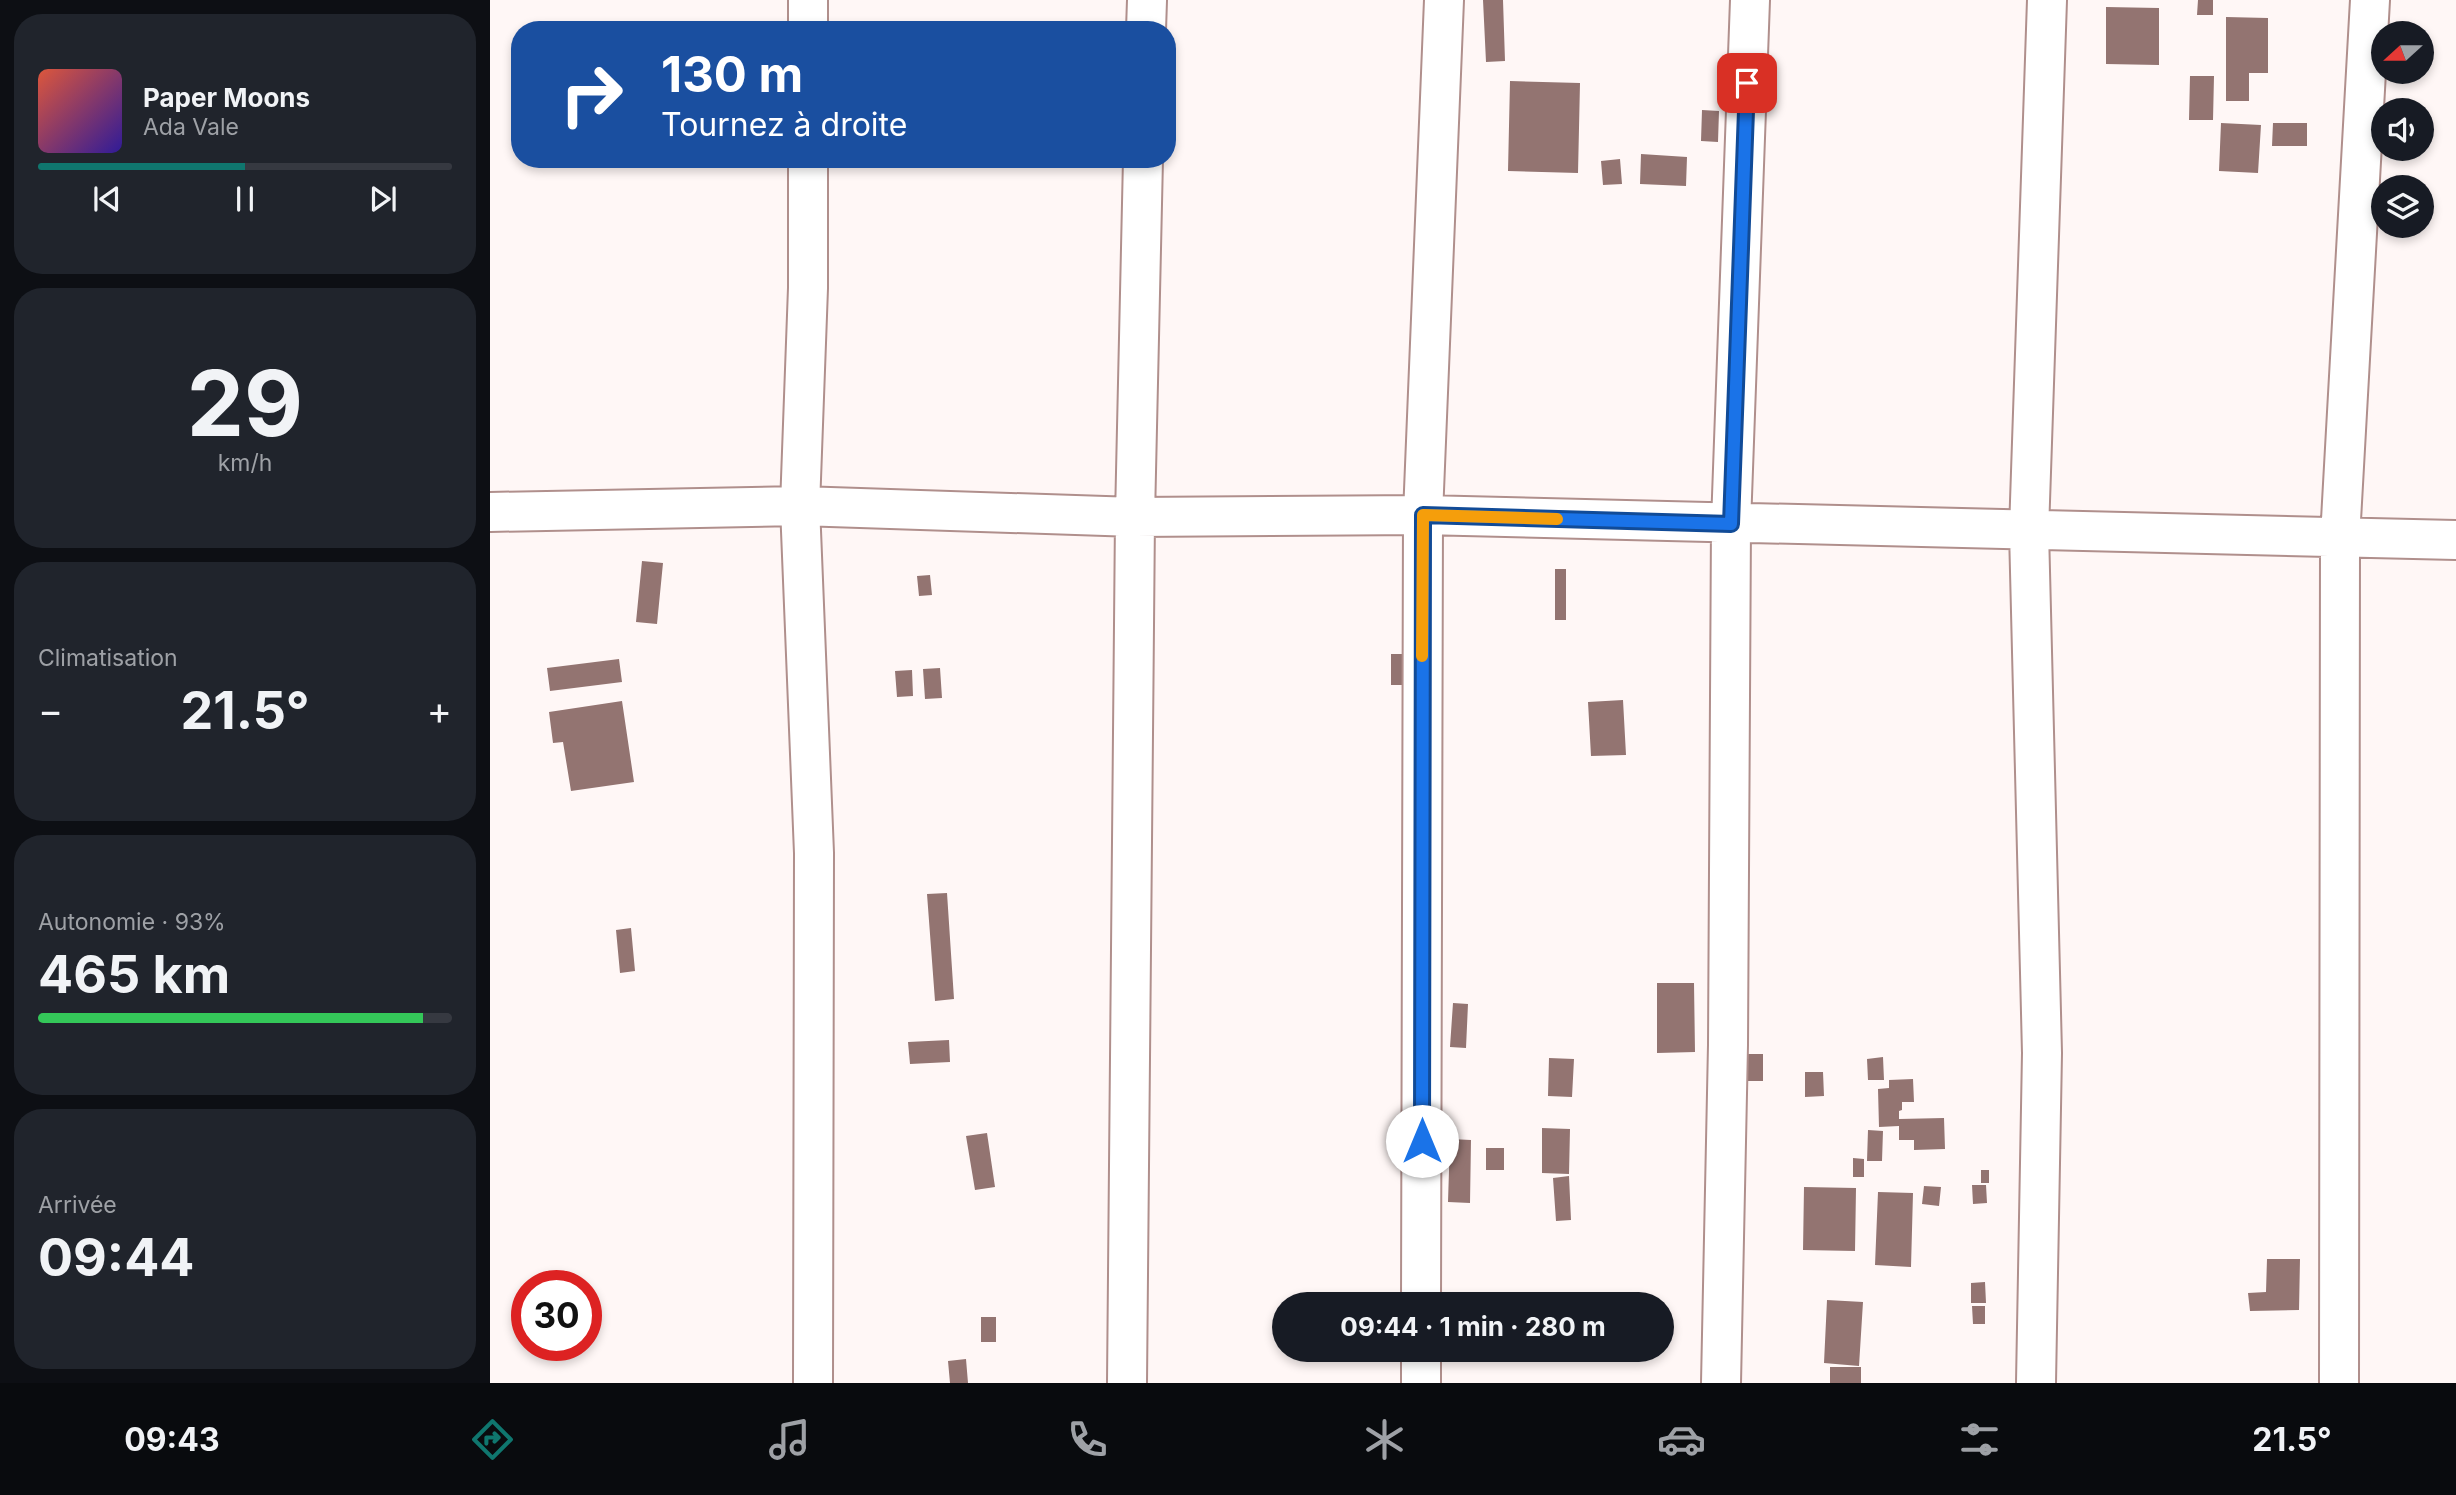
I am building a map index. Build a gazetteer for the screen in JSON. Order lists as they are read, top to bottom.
{
  "north": "left",
  "page": {
    "turn": ["130 m", "Tournez à droite"],
    "song": ["Paper Moons", "Ada Vale"],
    "tile": [
      ["29", "km/h"],
      "Climatisation",
      ["Autonomie · 93%", "465 km"],
      ["Arrivée", "09:44"]
    ],
    "heat": ["−", "21.5°", "+"],
    "limit": "30",
    "trip": "09:44 · 1 min · 280 m",
    "tabs": ["09:43", "21.5°"]
  }
}
